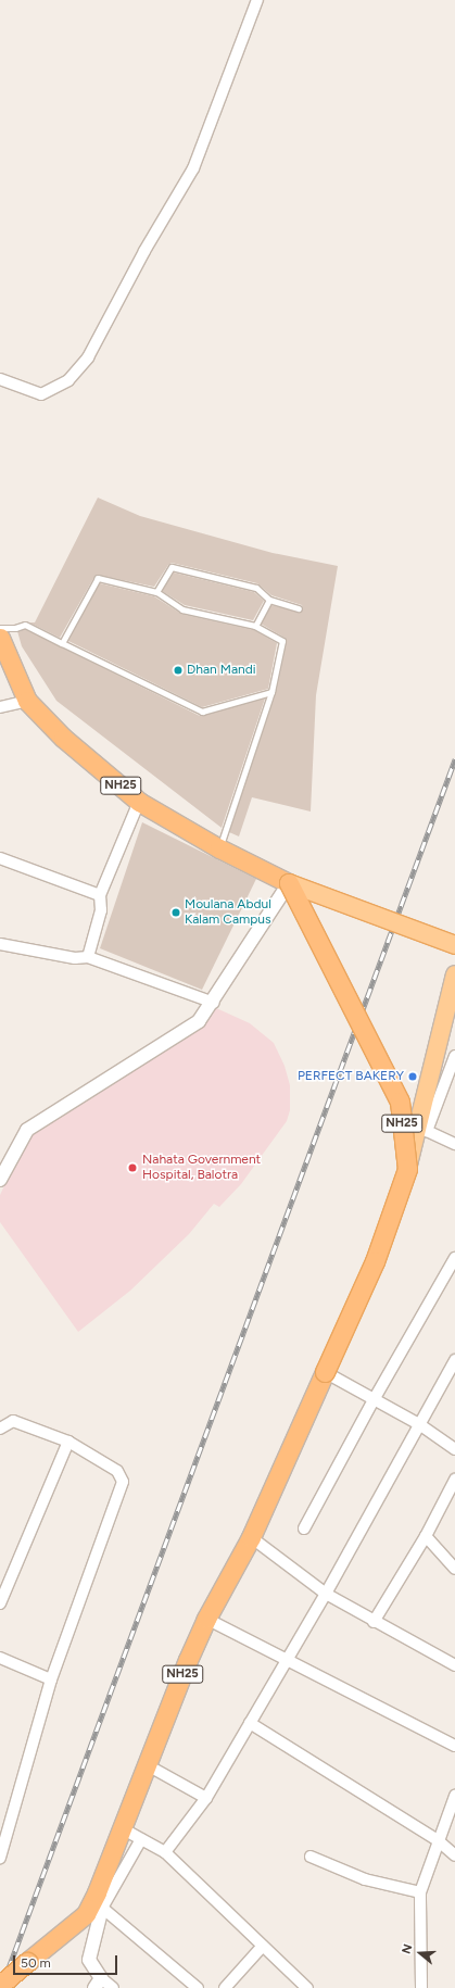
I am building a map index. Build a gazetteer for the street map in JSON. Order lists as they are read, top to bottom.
{
  "streets": {
    "highway": ["NH25"]
  },
  "places": [
    "Dhan Mandi",
    "Moulana Abdul Kalam Campus",
    "PERFECT BAKERY",
    "Nahata Government Hospital, Balotra"
  ],
  "scale_bar": "50 m",
  "north": "left"
}
